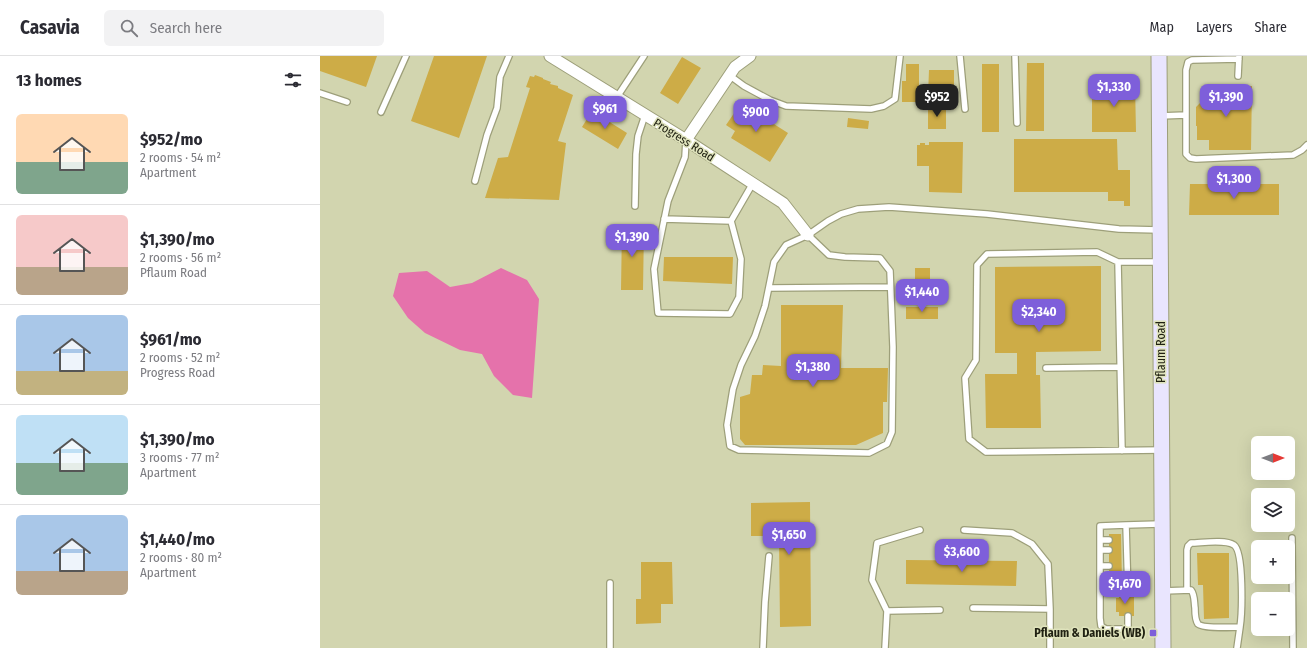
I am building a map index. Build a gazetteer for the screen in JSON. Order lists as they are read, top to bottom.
{
  "streets": {
    "street": ["Progress Road", "Pflaum Road"]
  },
  "places": {
    "transit": ["Pflaum & Daniels (WB)"]
  },
  "north": "right",
  "page": {
    "header": "Casavia",
    "search": "Search here",
    "nav": ["Map", "Layers", "Share"],
    "heading": "13 homes",
    "price": [
      "$1,330",
      "$952",
      "$1,390",
      "$961",
      "$900",
      "$1,300",
      "$1,390",
      "$1,440",
      "$2,340",
      "$1,380",
      "$1,650",
      "$3,600",
      "$1,670"
    ],
    "list": [
      {
        "name": "$952/mo",
        "note": "2 rooms · 54 m² · Apartment"
      },
      {
        "name": "$1,390/mo",
        "note": "2 rooms · 56 m² · Pflaum Road"
      },
      {
        "name": "$961/mo",
        "note": "2 rooms · 52 m² · Progress Road"
      },
      {
        "name": "$1,390/mo",
        "note": "3 rooms · 77 m² · Apartment"
      },
      {
        "name": "$1,440/mo",
        "note": "2 rooms · 80 m² · Apartment"
      }
    ],
    "map_buttons": ["+", "−"]
  }
}
